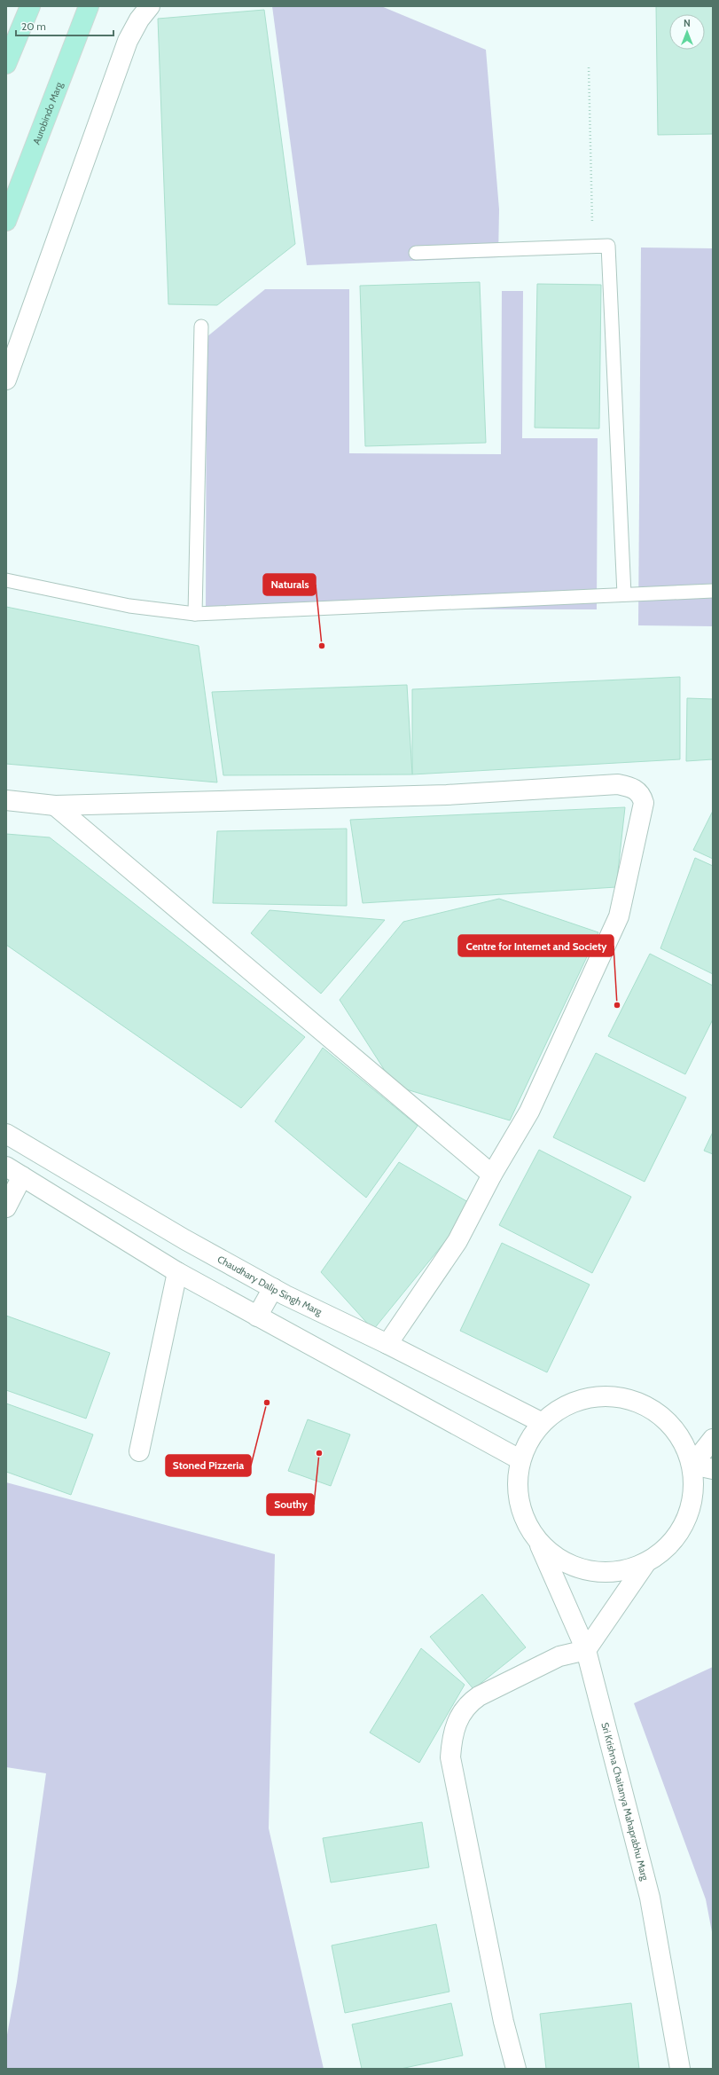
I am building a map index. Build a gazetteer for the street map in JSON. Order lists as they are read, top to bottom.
{
  "streets": {
    "highway": ["Aurobindo Marg"],
    "street": ["Chaudhary Dalip Singh Marg", "Sri Krishna Chaitanya Mahaprabhu Marg"]
  },
  "crossings": [
    ["Chaudhary Dalip Singh Marg", "Sri Krishna Chaitanya Mahaprabhu Marg"]
  ],
  "places": [
    "Naturals",
    "Centre for Internet and Society",
    "Stoned Pizzeria",
    "Southy"
  ],
  "scale_bar": "20 m",
  "north": "top"
}
